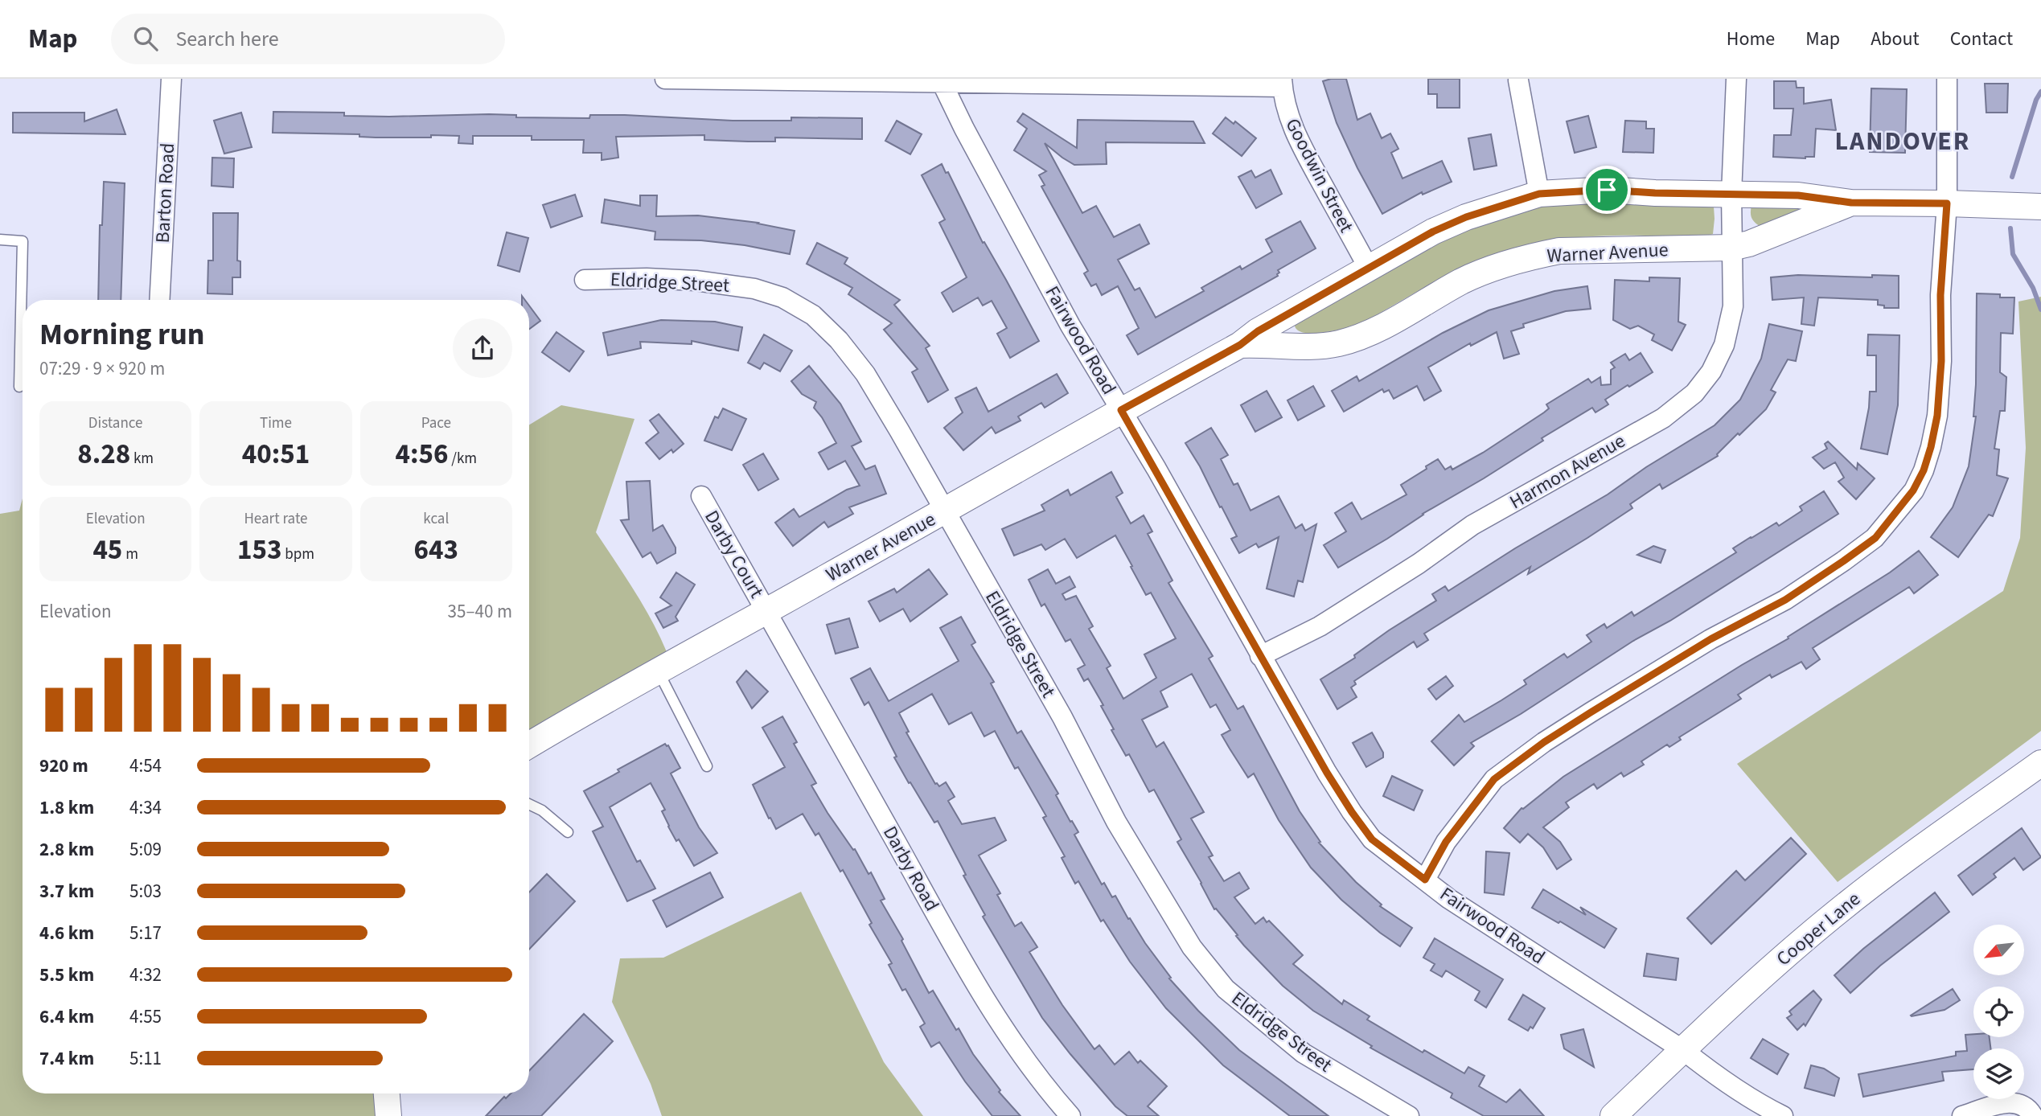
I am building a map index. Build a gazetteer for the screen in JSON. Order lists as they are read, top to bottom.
{
  "streets": {
    "street": [
      "Goodwin Street",
      "Barton Road",
      "Warner Avenue",
      "Eldridge Street",
      "Fairwood Road",
      "Harmon Avenue",
      "Darby Court",
      "Darby Road",
      "Cooper Lane"
    ]
  },
  "crossings": [
    ["Goodwin Street", "Warner Avenue"],
    ["Warner Avenue", "Eldridge Street"],
    ["Warner Avenue", "Fairwood Road"],
    ["Warner Avenue", "Harmon Avenue"],
    ["Warner Avenue", "Darby Court"],
    ["Warner Avenue", "Darby Road"],
    ["Fairwood Road", "Harmon Avenue"],
    ["Fairwood Road", "Cooper Lane"],
    ["Darby Court", "Darby Road"]
  ],
  "districts": ["LANDOVER"],
  "north": "bottom left",
  "page": {
    "header": "Map",
    "search": "Search here",
    "nav": [
      "Home",
      "Map",
      "About",
      "Contact"
    ],
    "heading": ["Morning run", "07:29 · 9 × 920 m"],
    "stats": [
      ["Distance", "8.28 km"],
      ["Time", "40:51"],
      ["Pace", "4:56 /km"],
      ["Elevation", "45 m"],
      ["Heart rate", "153 bpm"],
      ["kcal", "643"]
    ],
    "chart": ["Elevation", "35–40 m"],
    "list": [
      {
        "name": "920 m",
        "note": "4:54"
      },
      {
        "name": "1.8 km",
        "note": "4:34"
      },
      {
        "name": "2.8 km",
        "note": "5:09"
      },
      {
        "name": "3.7 km",
        "note": "5:03"
      },
      {
        "name": "4.6 km",
        "note": "5:17"
      },
      {
        "name": "5.5 km",
        "note": "4:32"
      },
      {
        "name": "6.4 km",
        "note": "4:55"
      },
      {
        "name": "7.4 km",
        "note": "5:11"
      }
    ]
  }
}
